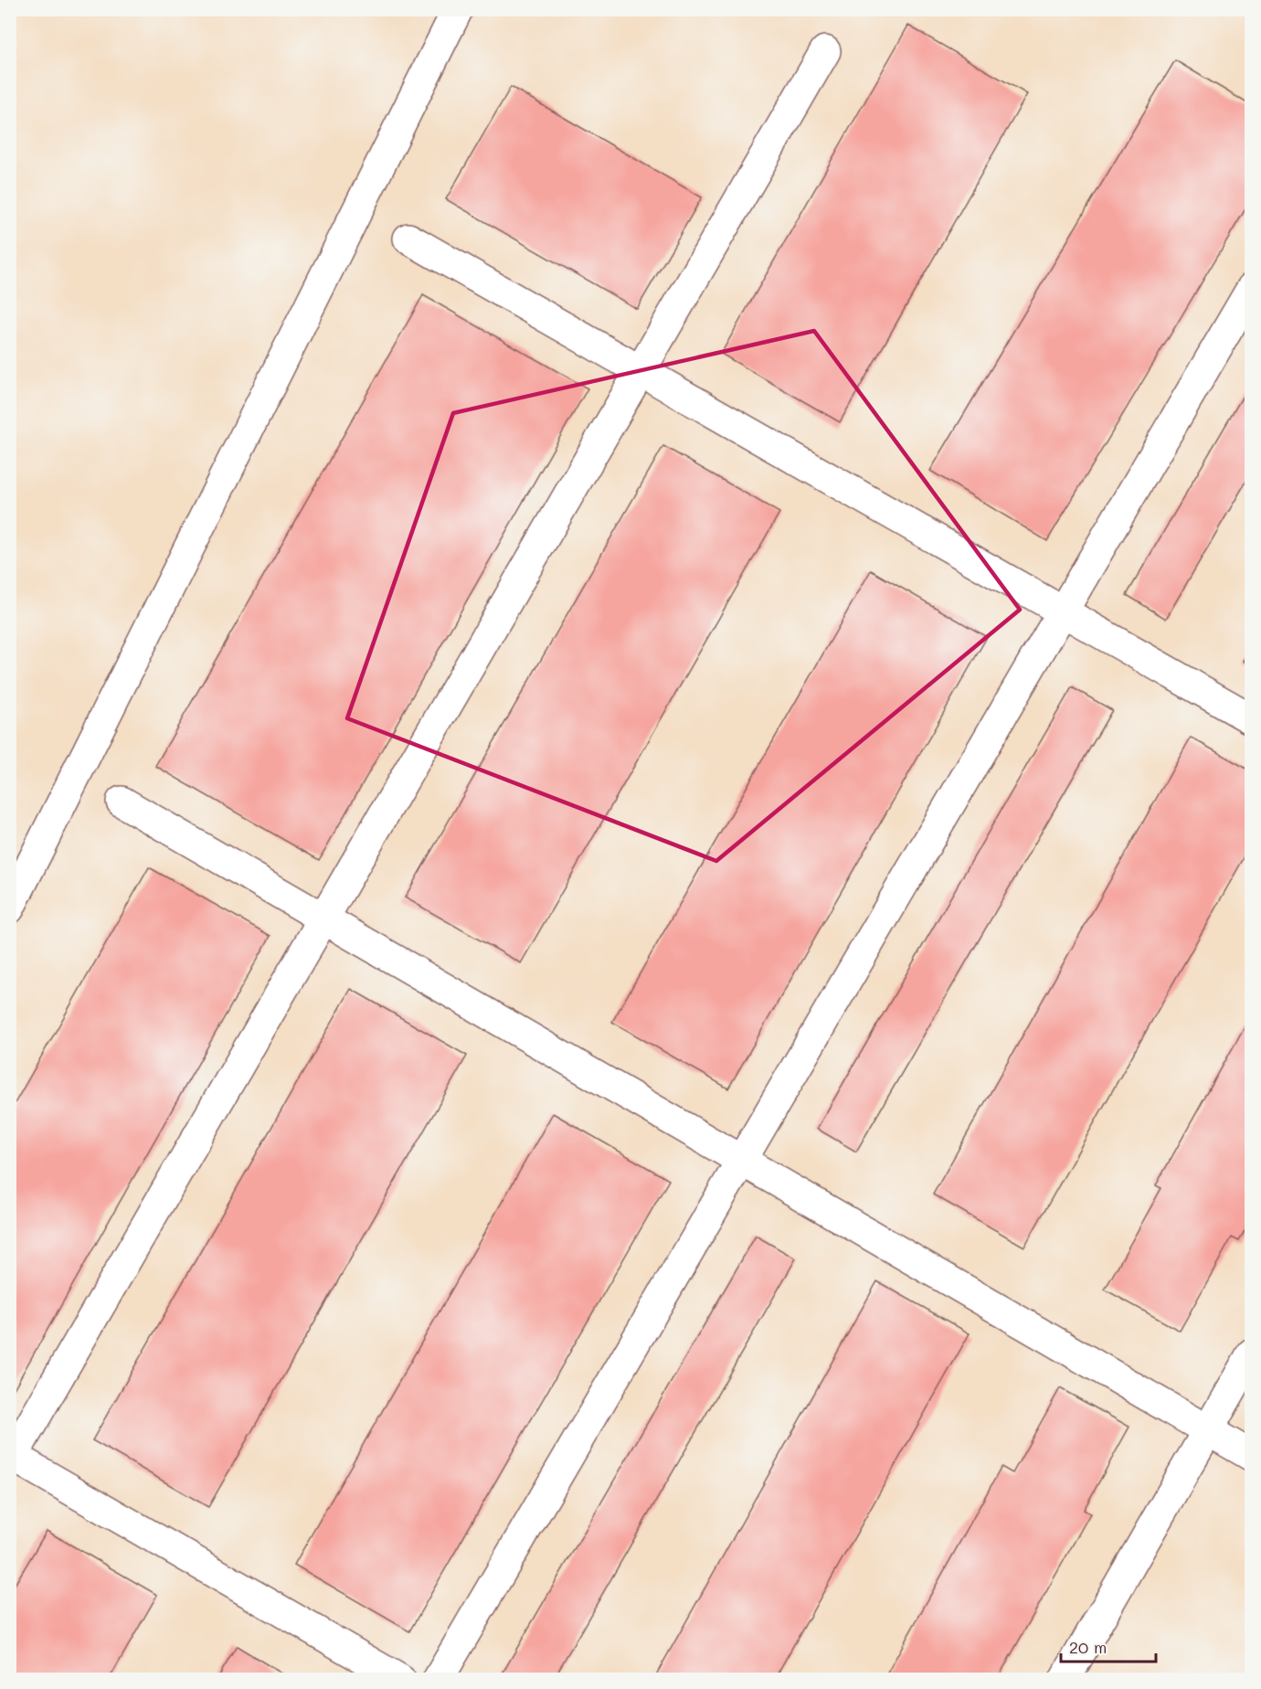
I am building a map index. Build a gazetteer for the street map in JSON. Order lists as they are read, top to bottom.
{
  "scale_bar": "20 m"
}
